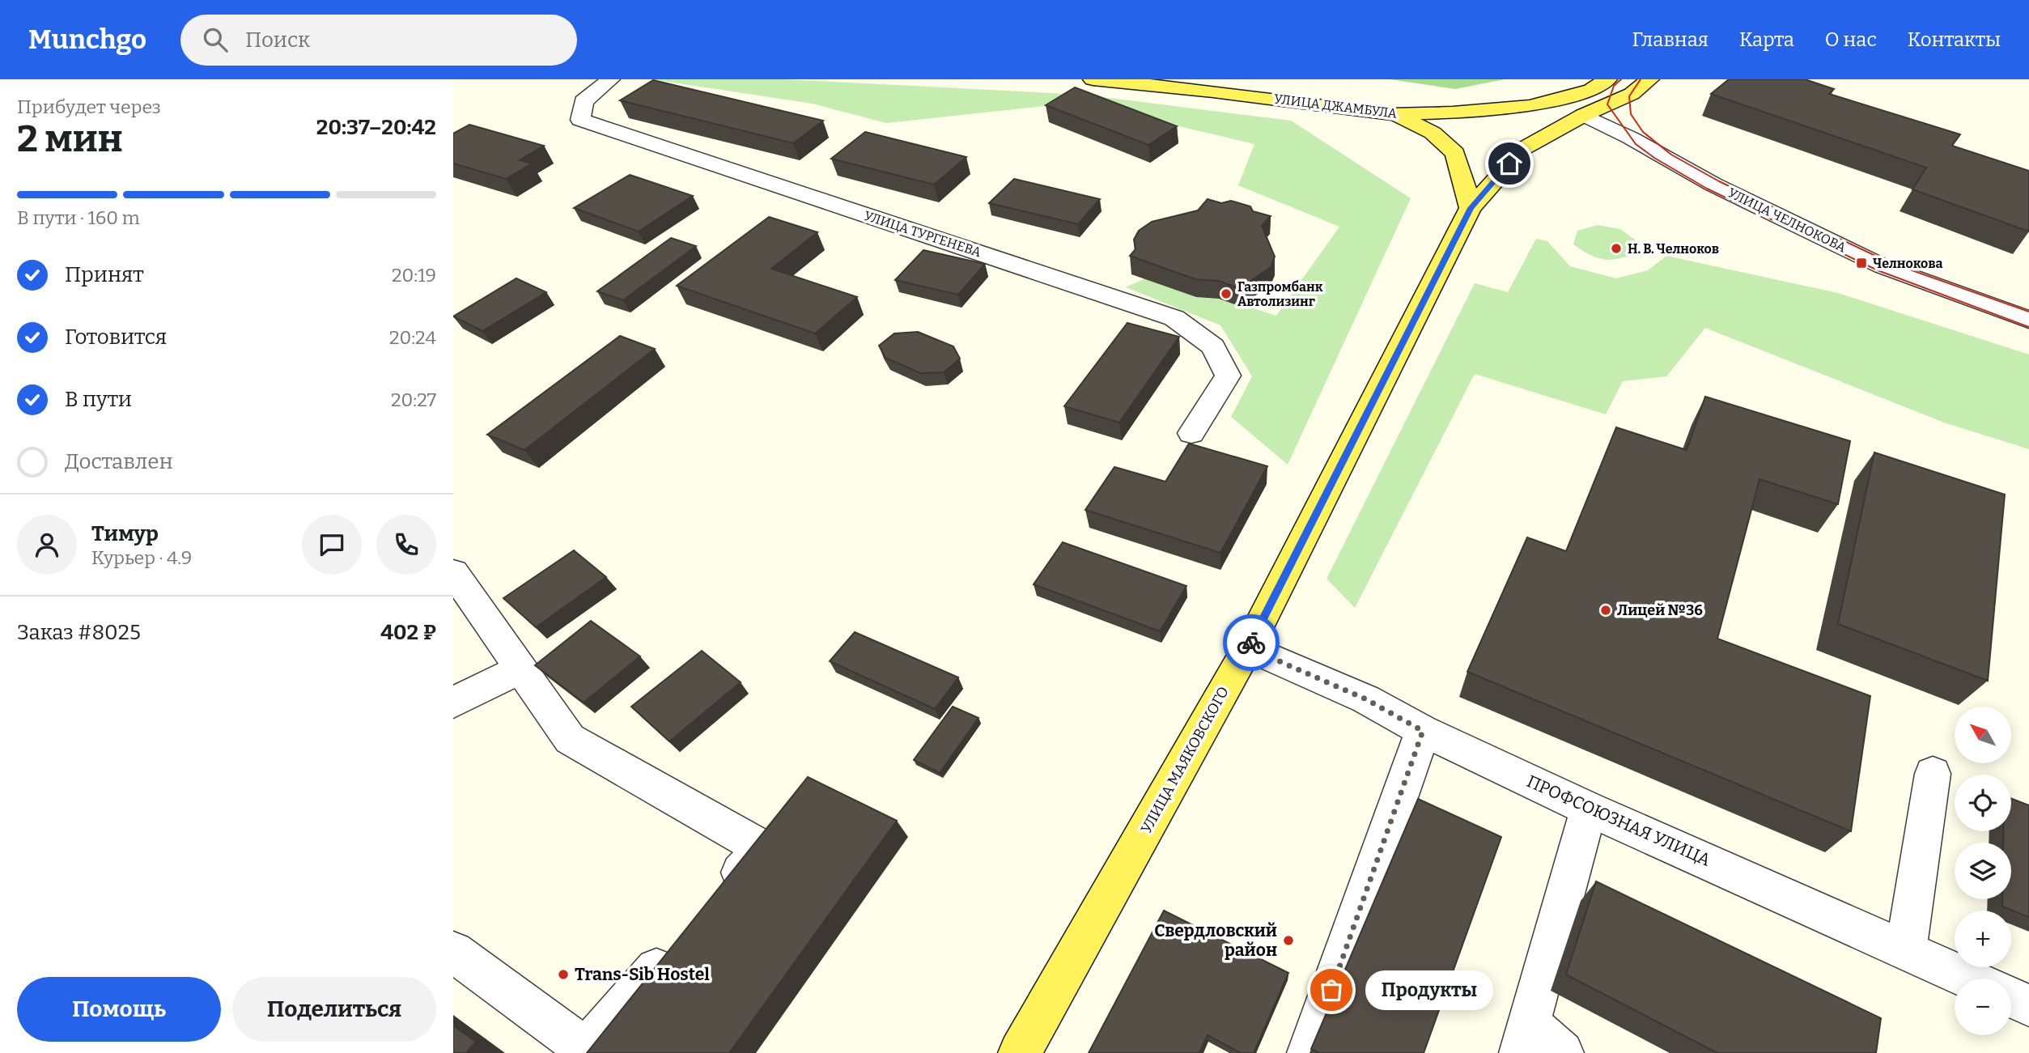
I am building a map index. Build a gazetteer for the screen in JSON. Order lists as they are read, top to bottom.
{
  "streets": {
    "main road": ["УЛИЦА ДЖАМБУЛА", "УЛИЦА МАЯКОВСКОГО"],
    "street": ["УЛИЦА ЧЕЛНОКОВА", "УЛИЦА ТУРГЕНЕВА", "ПРОФСОЮЗНАЯ УЛИЦА"]
  },
  "crossings": [
    ["УЛИЦА ЧЕЛНОКОВА", "УЛИЦА МАЯКОВСКОГО"],
    ["УЛИЦА МАЯКОВСКОГО", "ПРОФСОЮЗНАЯ УЛИЦА"]
  ],
  "places": {
    "other": [
      "Н. В. Челноков",
      "Газпромбанк Автолизинг",
      "Лицей №36",
      "Свердловский район",
      "Trans-Sib Hostel",
      "Продукты"
    ],
    "transit": ["Челнокова"]
  },
  "north": "top left",
  "page": {
    "header": "Munchgo",
    "search": "Поиск",
    "nav": [
      "Главная",
      "Карта",
      "О нас",
      "Контакты"
    ],
    "heading": ["2 мин", "Прибудет через", "20:37–20:42"],
    "panel": [
      "Тимур",
      "Курьер · 4.9",
      "Заказ #8025",
      "402 ₽"
    ],
    "bar": "В пути · 160 m",
    "list": [
      ["Принят", "20:19"],
      ["Готовится", "20:24"],
      ["В пути", "20:27"],
      "Доставлен"
    ],
    "map_buttons": ["+", "−"],
    "buttons": ["Помощь", "Поделиться"],
    "bubble": "Продукты"
  }
}
